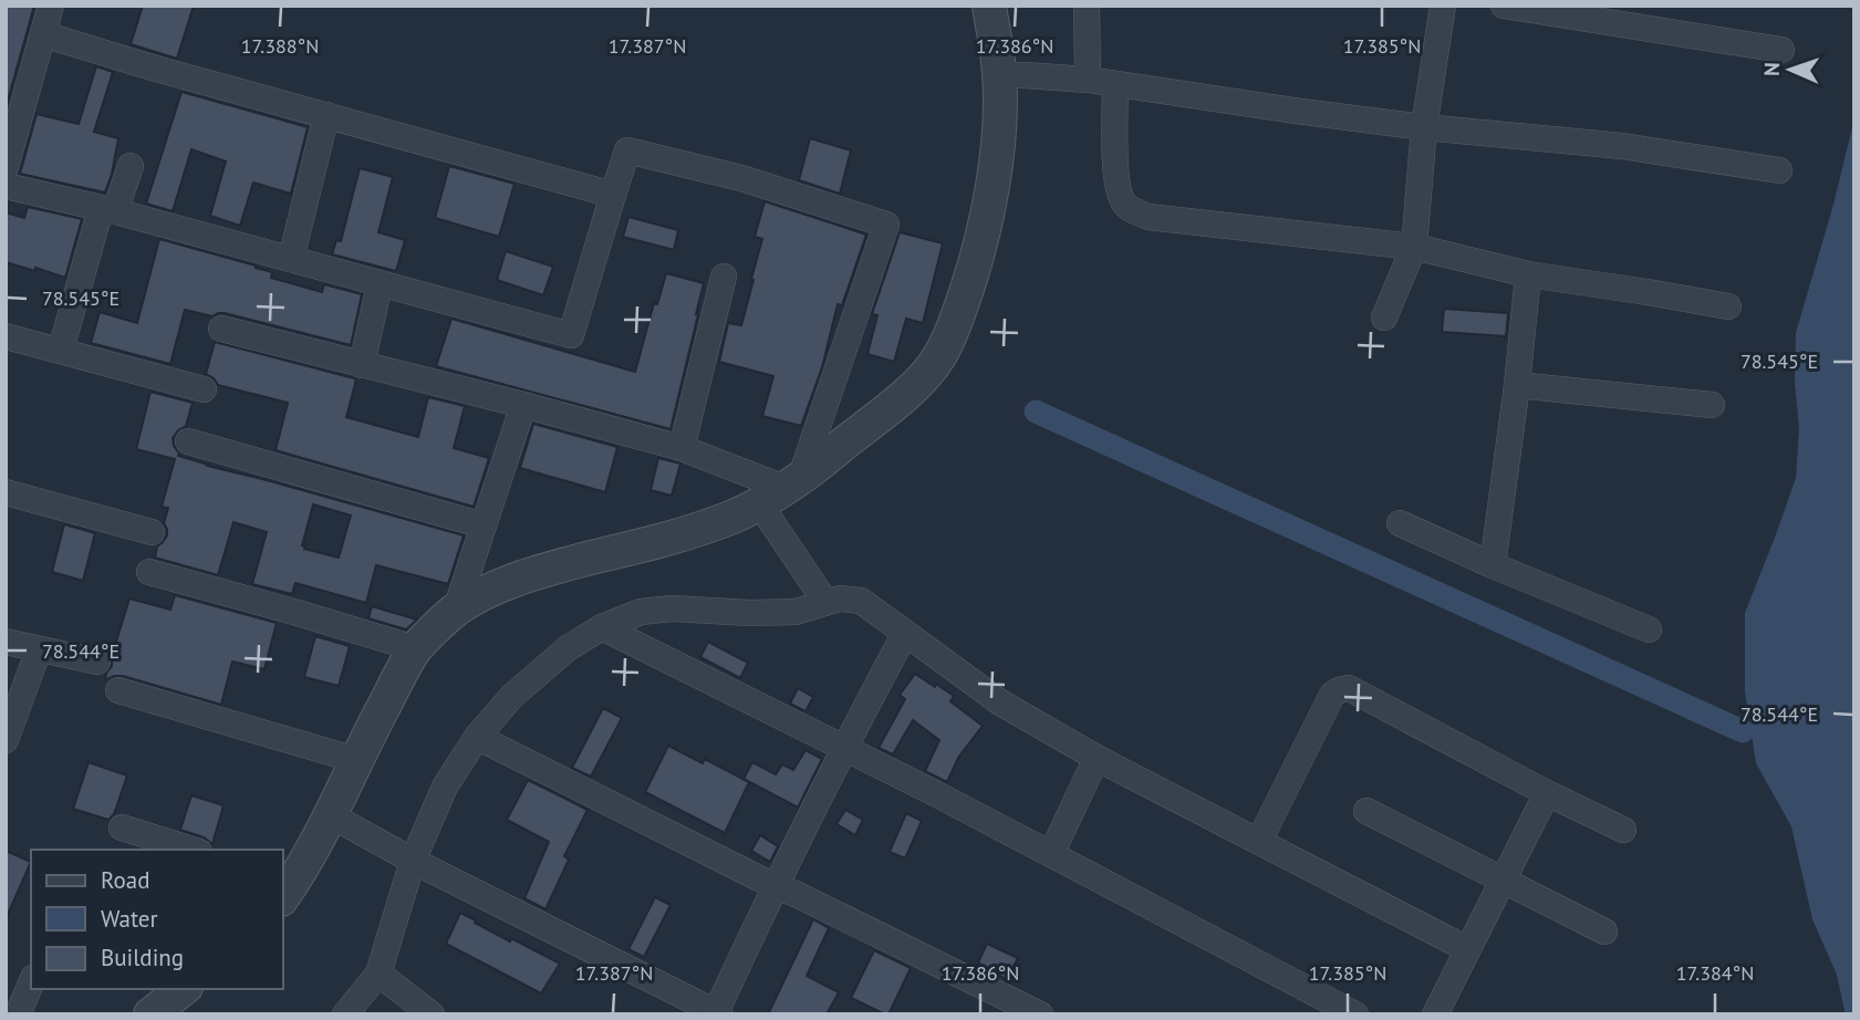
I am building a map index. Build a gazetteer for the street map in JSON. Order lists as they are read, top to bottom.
{
  "legend": ["Road", "Water", "Building"],
  "north": "left",
  "coordinates": [
    "17.388°N",
    "17.387°N",
    "17.386°N",
    "17.385°N",
    "78.545°E",
    "78.544°E",
    "17.384°N"
  ]
}
